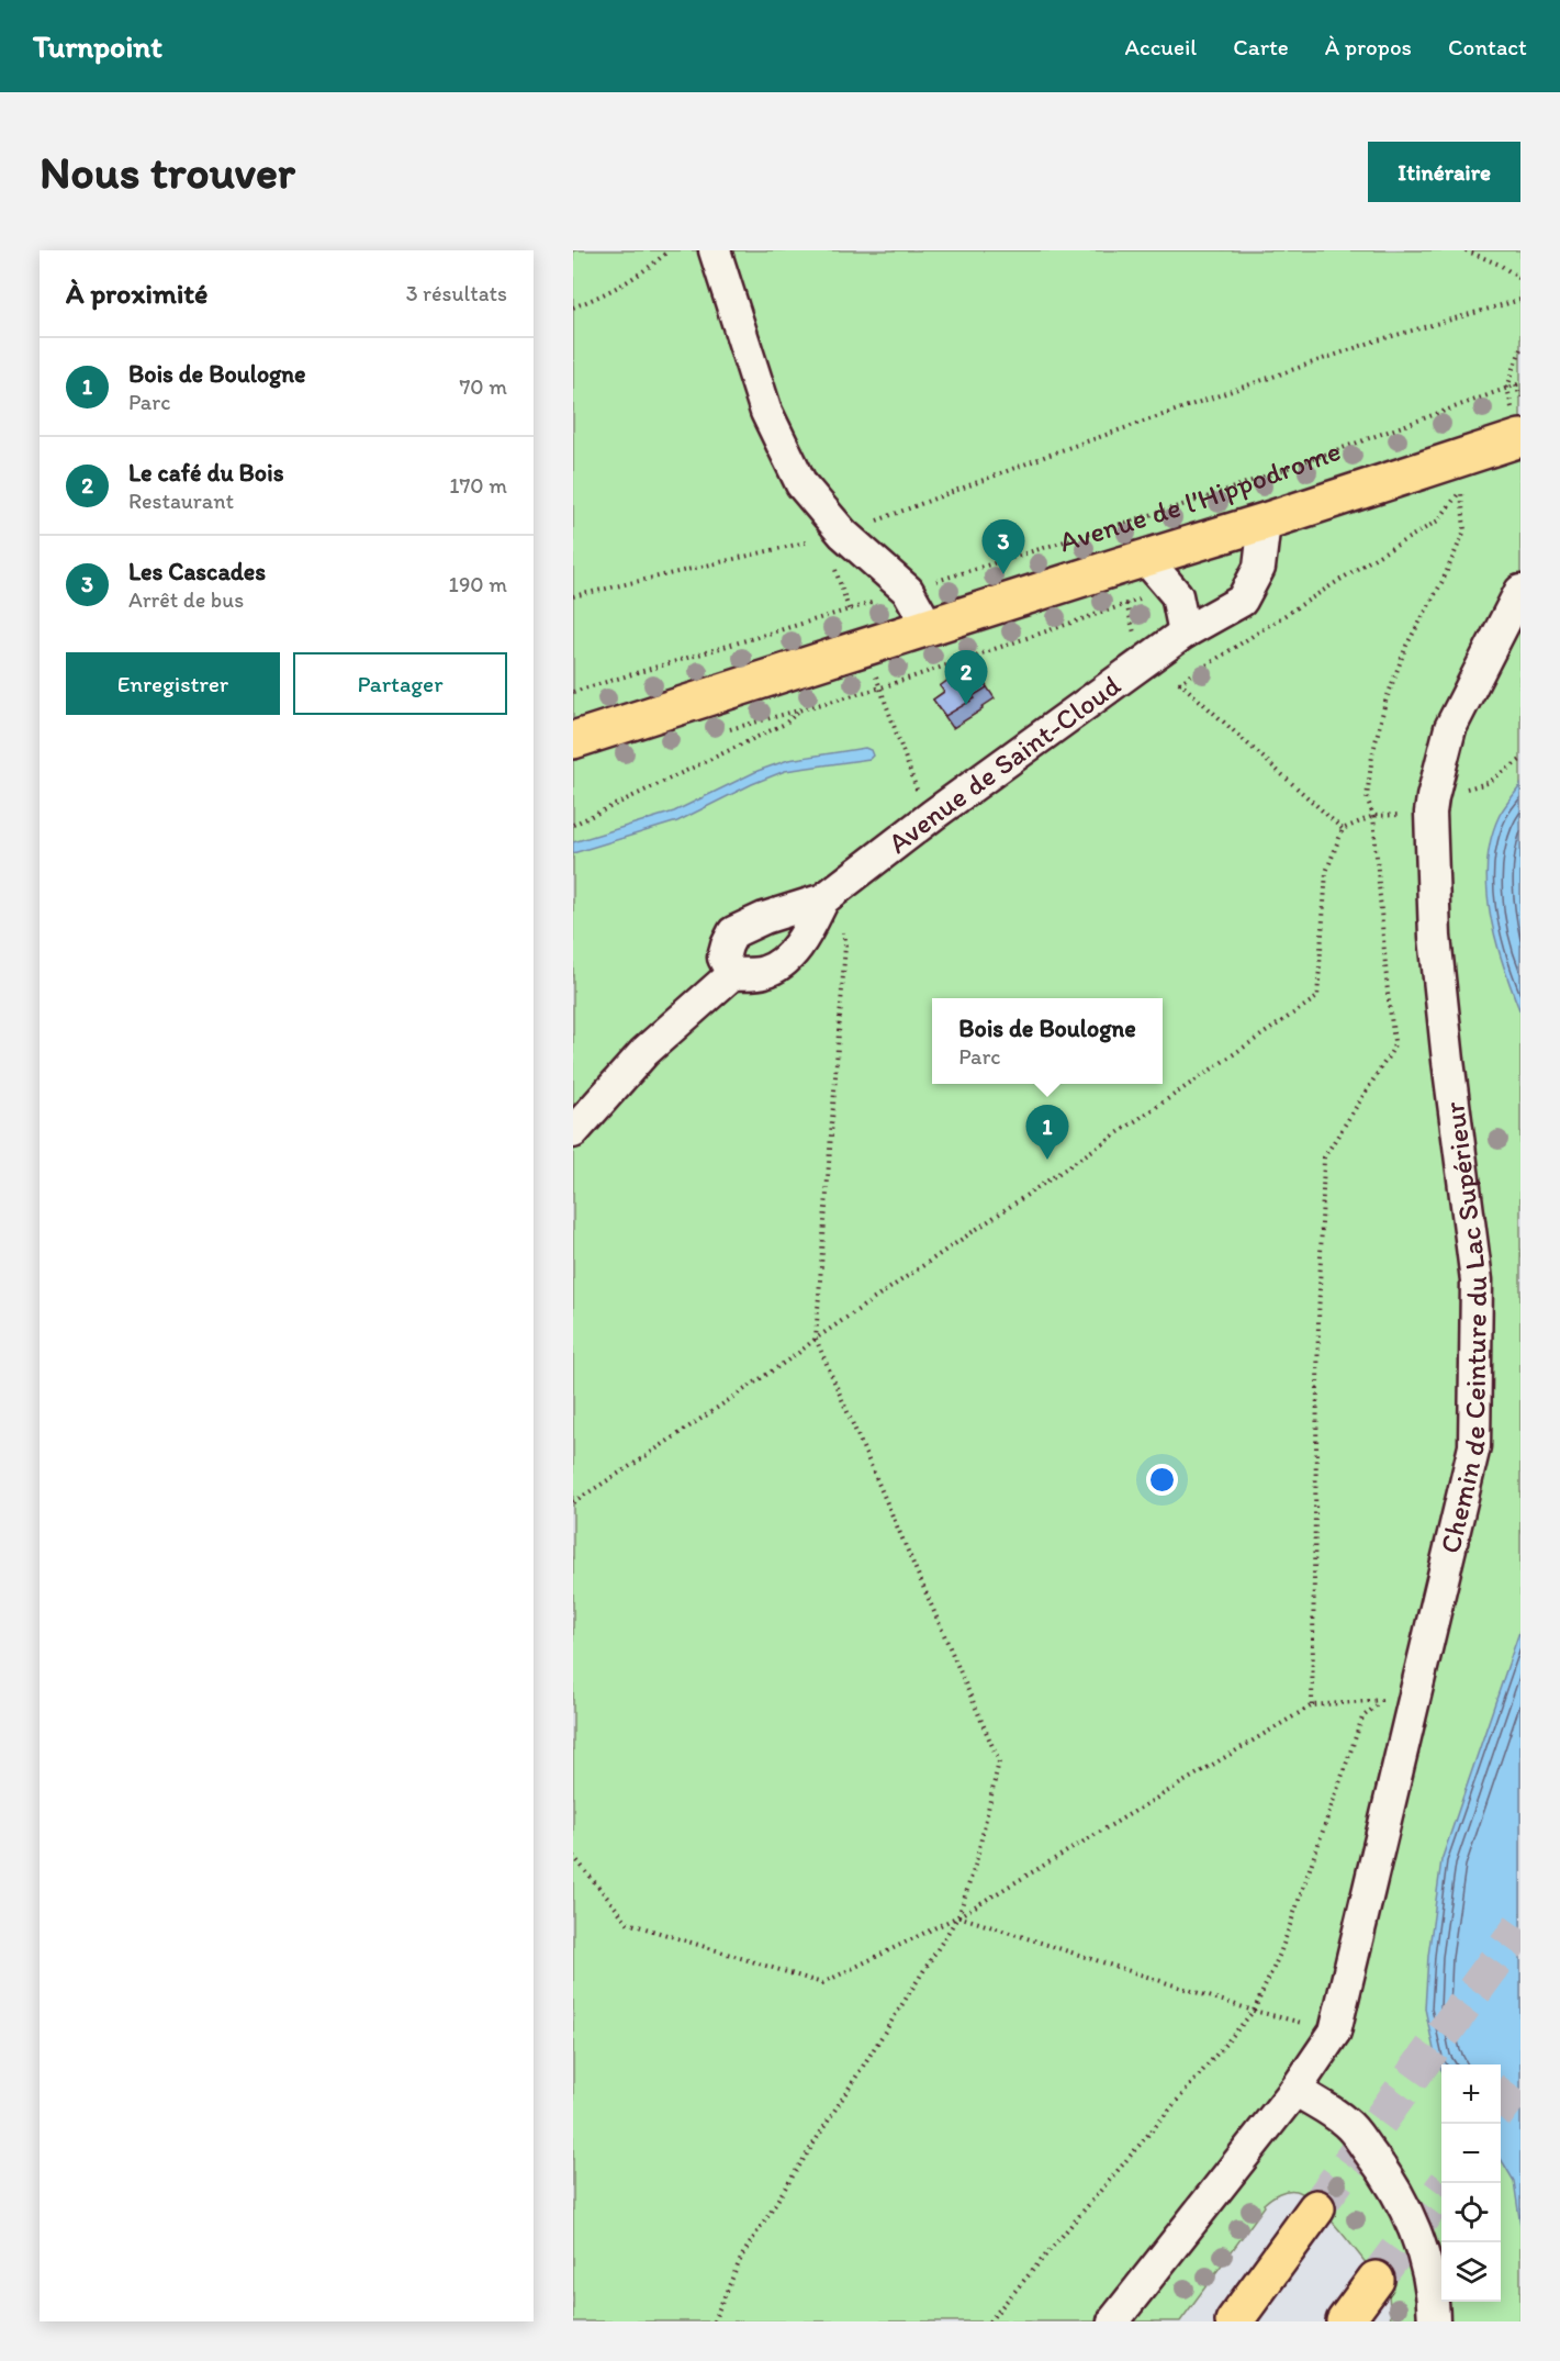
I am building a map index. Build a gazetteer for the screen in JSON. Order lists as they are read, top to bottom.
{
  "streets": {
    "main road": ["Avenue de l'Hippodrome"],
    "street": ["Avenue de Saint-Cloud", "Chemin de Ceinture du Lac Supérieur"]
  },
  "crossings": [
    ["Avenue de l'Hippodrome", "Avenue de Saint-Cloud"]
  ],
  "page": {
    "header": "Turnpoint",
    "nav": [
      "Accueil",
      "Carte",
      "À propos",
      "Contact"
    ],
    "buttons": [
      "Itinéraire",
      ["Enregistrer", "Partager"]
    ],
    "title": "Nous trouver",
    "heading": ["À proximité", "3 résultats"],
    "list": [
      {
        "mark": "1",
        "name": "Bois de Boulogne",
        "note": "Parc",
        "value": "70 m"
      },
      {
        "mark": "2",
        "name": "Le café du Bois",
        "note": "Restaurant",
        "value": "170 m"
      },
      {
        "mark": "3",
        "name": "Les Cascades",
        "note": "Arrêt de bus",
        "value": "190 m"
      }
    ],
    "pins": ["3", "2", "1"],
    "popup": ["Bois de Boulogne", "Parc"],
    "map_buttons": ["+", "−"]
  }
}
